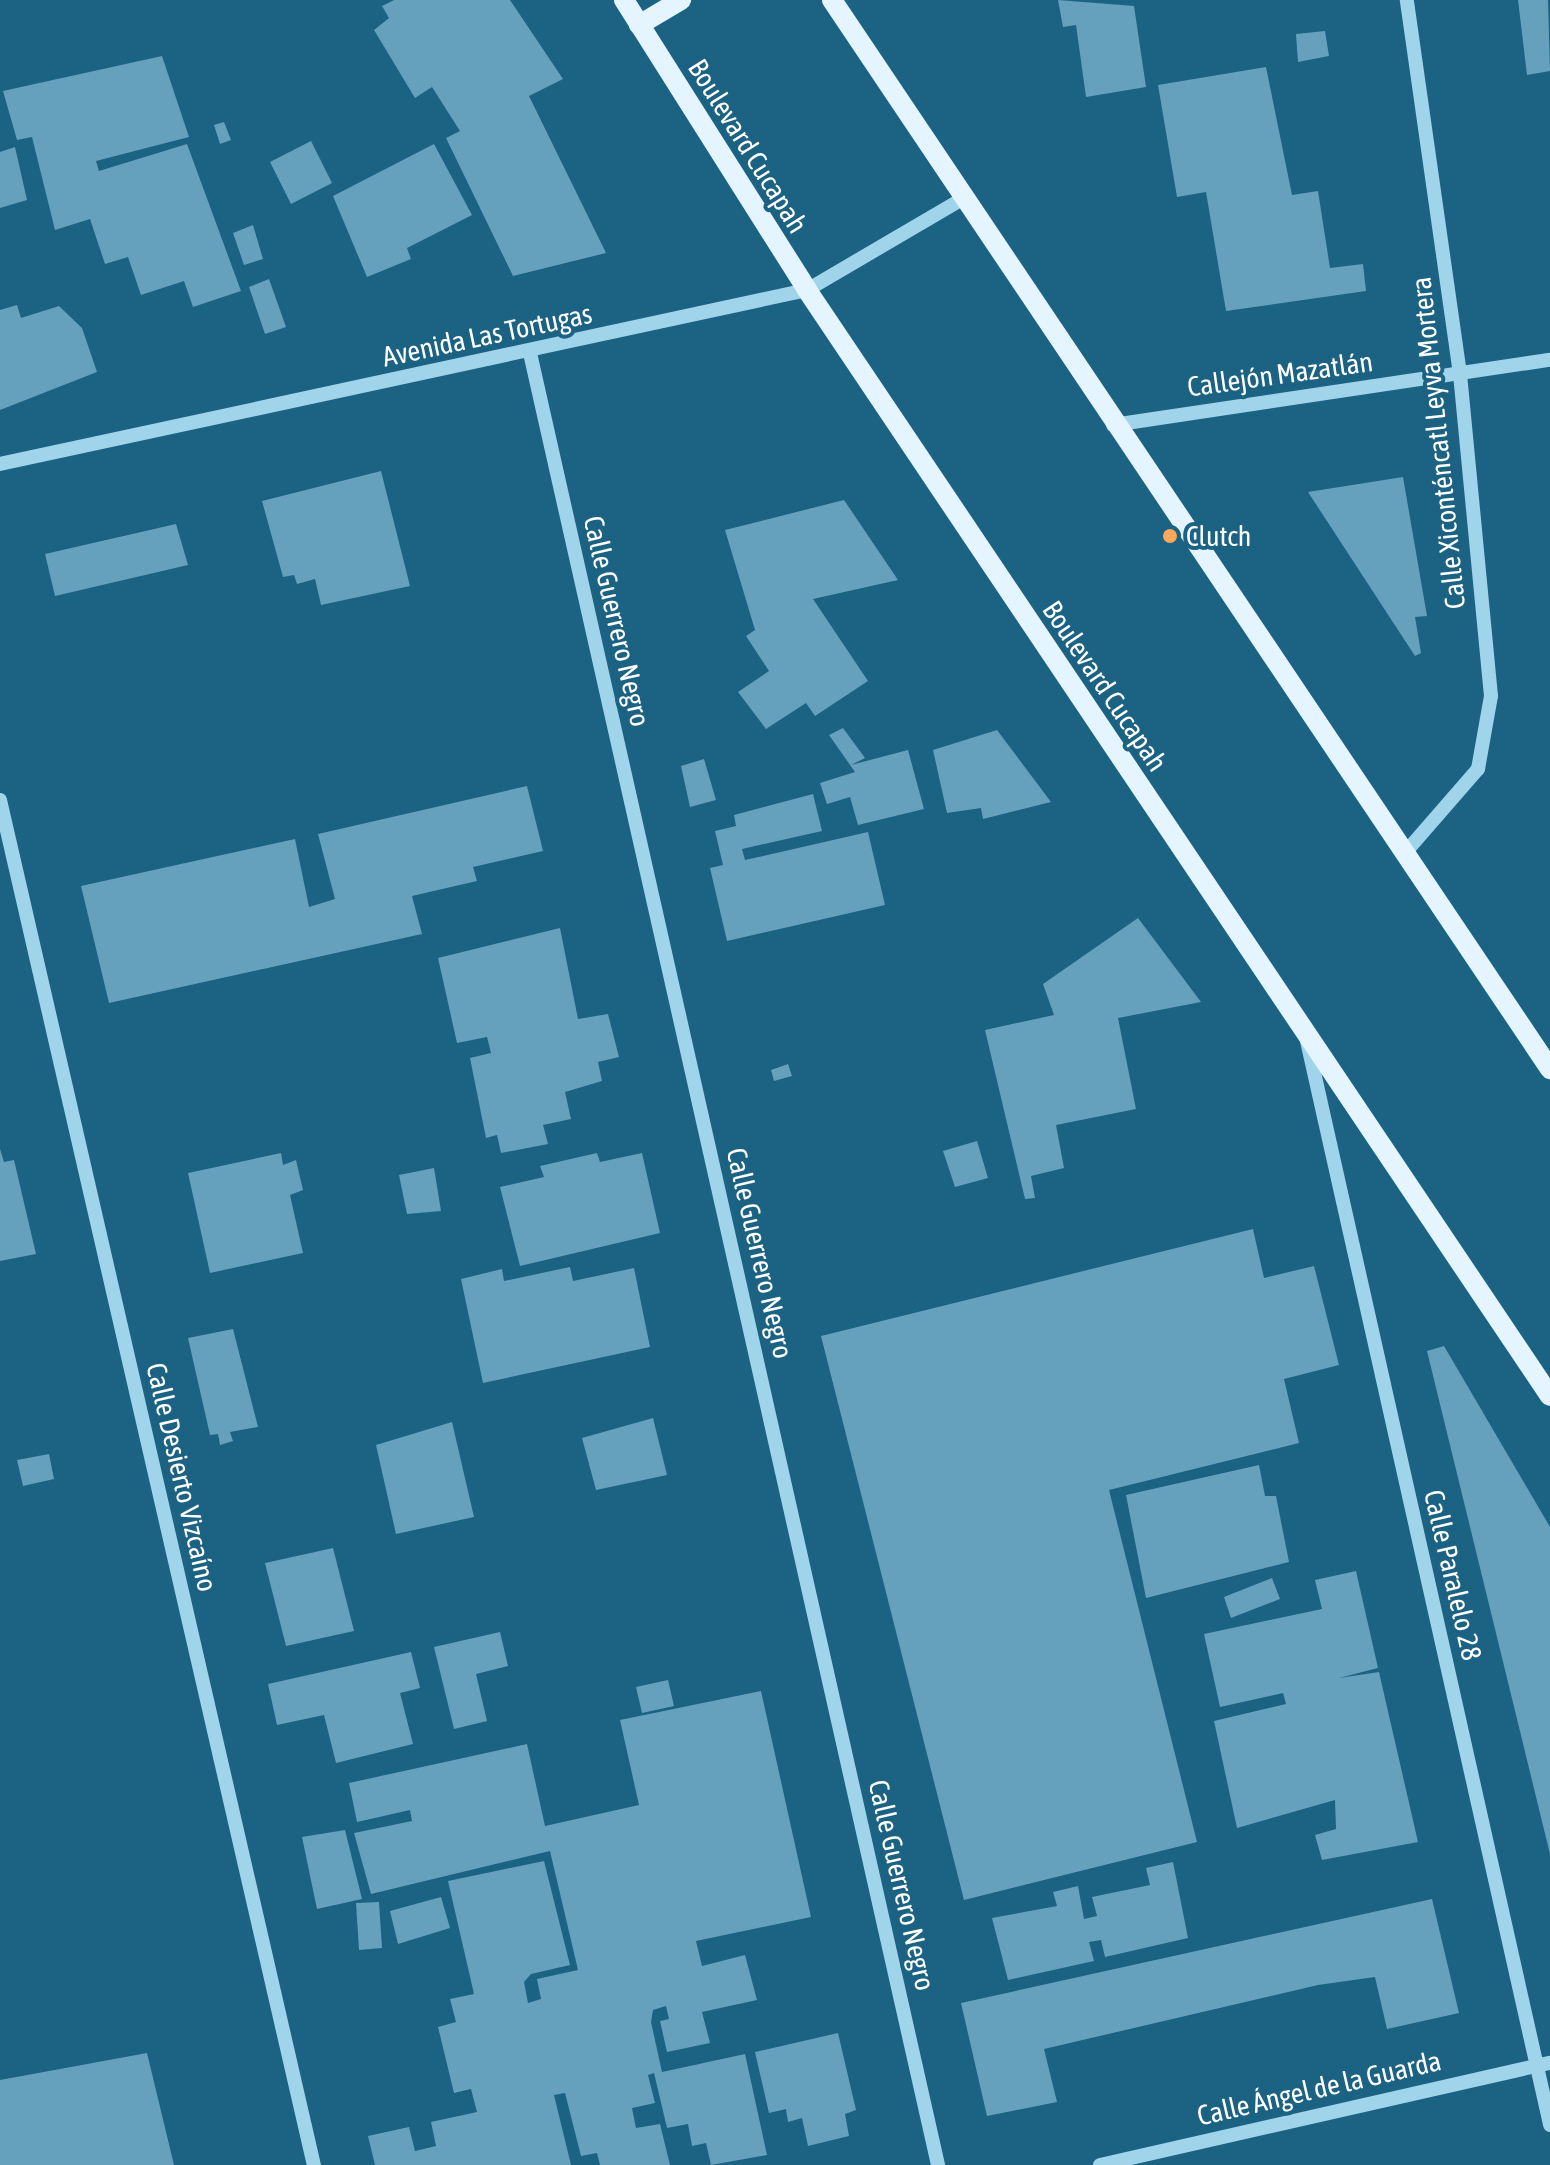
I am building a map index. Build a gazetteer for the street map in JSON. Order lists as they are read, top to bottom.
{
  "streets": {
    "main road": ["Boulevard Cucapah"],
    "street": [
      "Avenida Las Tortugas",
      "Callejón Mazatlán",
      "Calle Xiconténcatl Leyva Mortera",
      "Calle Guerrero Negro",
      "Calle Desierto Vizcaíno",
      "Calle Paralelo 28",
      "Calle Ángel de la Guarda"
    ]
  },
  "crossings": [
    ["Boulevard Cucapah", "Avenida Las Tortugas"],
    ["Boulevard Cucapah", "Calle Paralelo 28"],
    ["Avenida Las Tortugas", "Calle Guerrero Negro"],
    ["Callejón Mazatlán", "Calle Xiconténcatl Leyva Mortera"],
    ["Calle Paralelo 28", "Calle Ángel de la Guarda"]
  ],
  "places": ["Clutch"]
}
